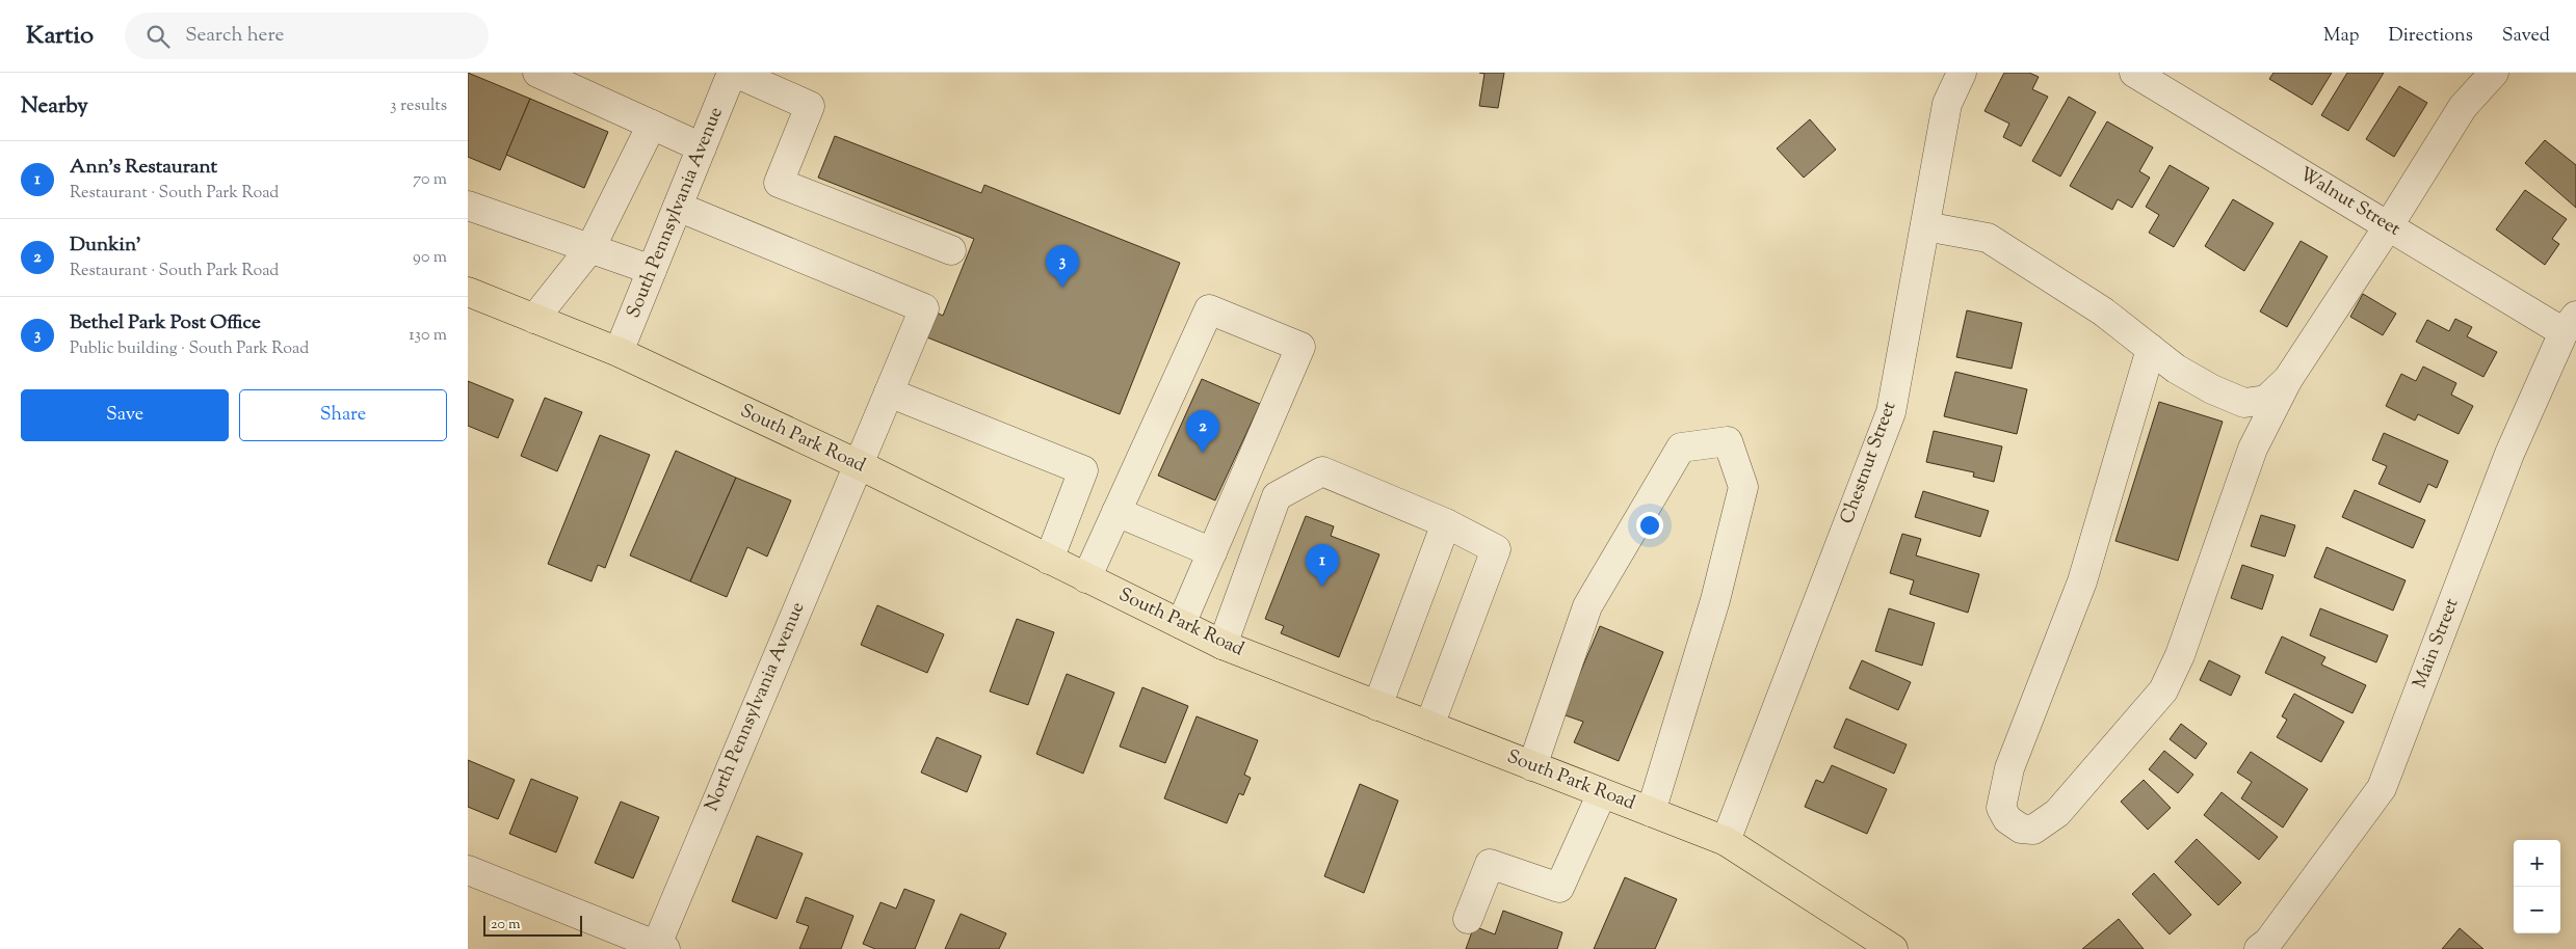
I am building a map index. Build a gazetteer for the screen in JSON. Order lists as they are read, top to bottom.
{
  "streets": {
    "main road": ["South Park Road"],
    "street": [
      "Walnut Street",
      "South Pennsylvania Avenue",
      "Chestnut Street",
      "Main Street",
      "North Pennsylvania Avenue"
    ]
  },
  "crossings": [
    ["Walnut Street", "Main Street"],
    ["South Pennsylvania Avenue", "South Park Road"],
    ["South Pennsylvania Avenue", "North Pennsylvania Avenue"],
    ["South Park Road", "Chestnut Street"],
    ["South Park Road", "North Pennsylvania Avenue"]
  ],
  "scale_bar": "20 m",
  "page": {
    "header": "Kartio",
    "search": "Search here",
    "nav": ["Map", "Directions", "Saved"],
    "heading": ["Nearby", "3 results"],
    "list": [
      {
        "mark": "1",
        "name": "Ann's Restaurant",
        "note": "Restaurant · South Park Road",
        "value": "70 m"
      },
      {
        "mark": "2",
        "name": "Dunkin'",
        "note": "Restaurant · South Park Road",
        "value": "90 m"
      },
      {
        "mark": "3",
        "name": "Bethel Park Post Office",
        "note": "Public building · South Park Road",
        "value": "130 m"
      }
    ],
    "pins": ["3", "2", "1"],
    "buttons": ["Save", "Share"],
    "map_buttons": ["+", "−"],
    "scale": "20 m"
  }
}
